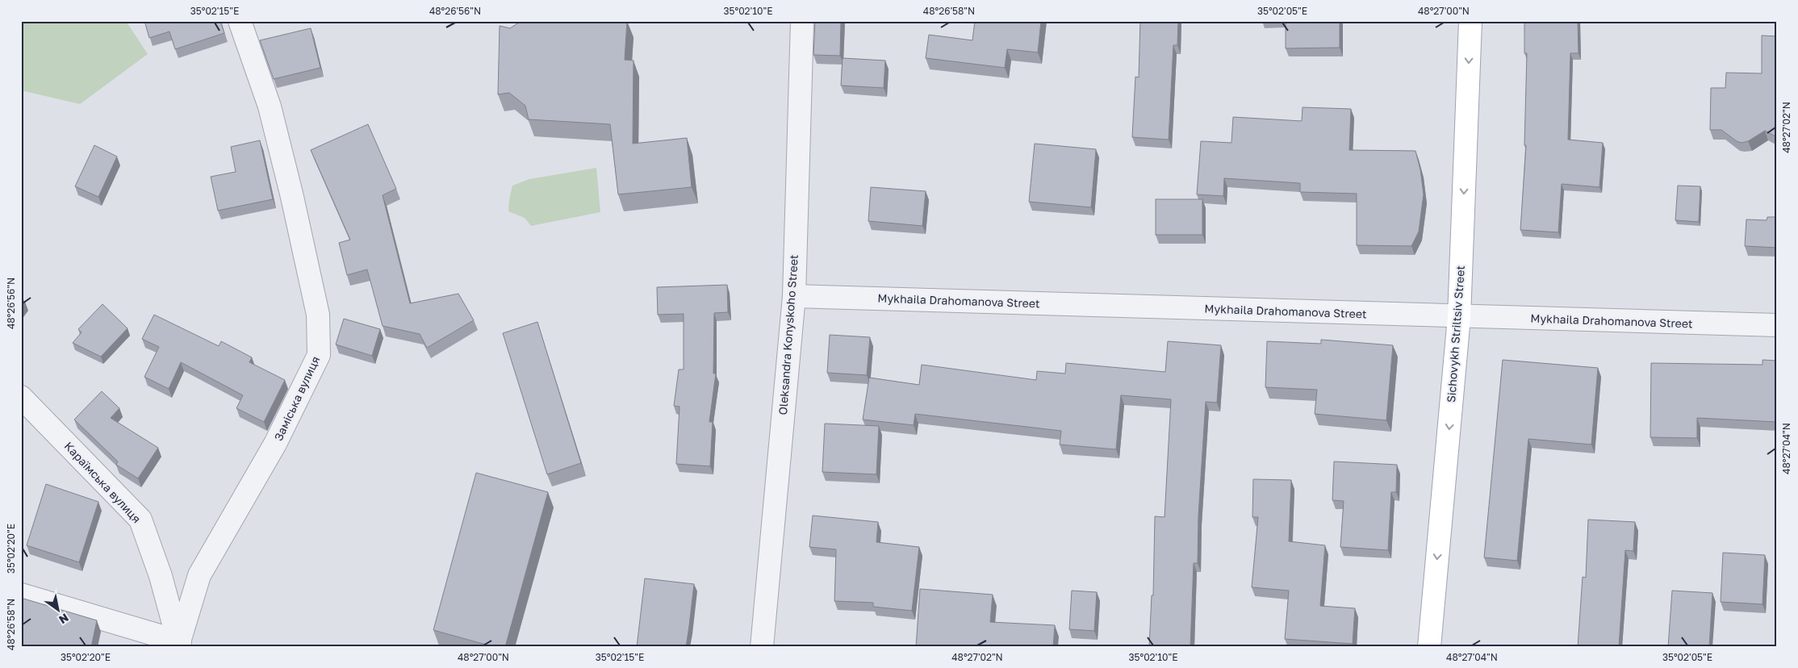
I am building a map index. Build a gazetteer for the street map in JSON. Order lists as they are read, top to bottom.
{
  "streets": {
    "main road": ["Sichovykh Striltsiv Street"],
    "street": [
      "Mykhaila Drahomanova Street",
      "Oleksandra Konyskoho Street",
      "Заміська вулиця",
      "Караїмська вулиця"
    ]
  },
  "crossings": [
    ["Mykhaila Drahomanova Street", "Sichovykh Striltsiv Street"],
    ["Mykhaila Drahomanova Street", "Oleksandra Konyskoho Street"],
    ["Заміська вулиця", "Караїмська вулиця"]
  ],
  "one_way": ["Sichovykh Striltsiv Street"],
  "north": "bottom right",
  "coordinates": [
    "35°02'15\"E",
    "48°26'56\"N",
    "35°02'10\"E",
    "48°26'58\"N",
    "35°02'05\"E",
    "48°27'00\"N",
    "48°27'02\"N",
    "48°27'04\"N",
    "35°02'20\"E"
  ]
}
